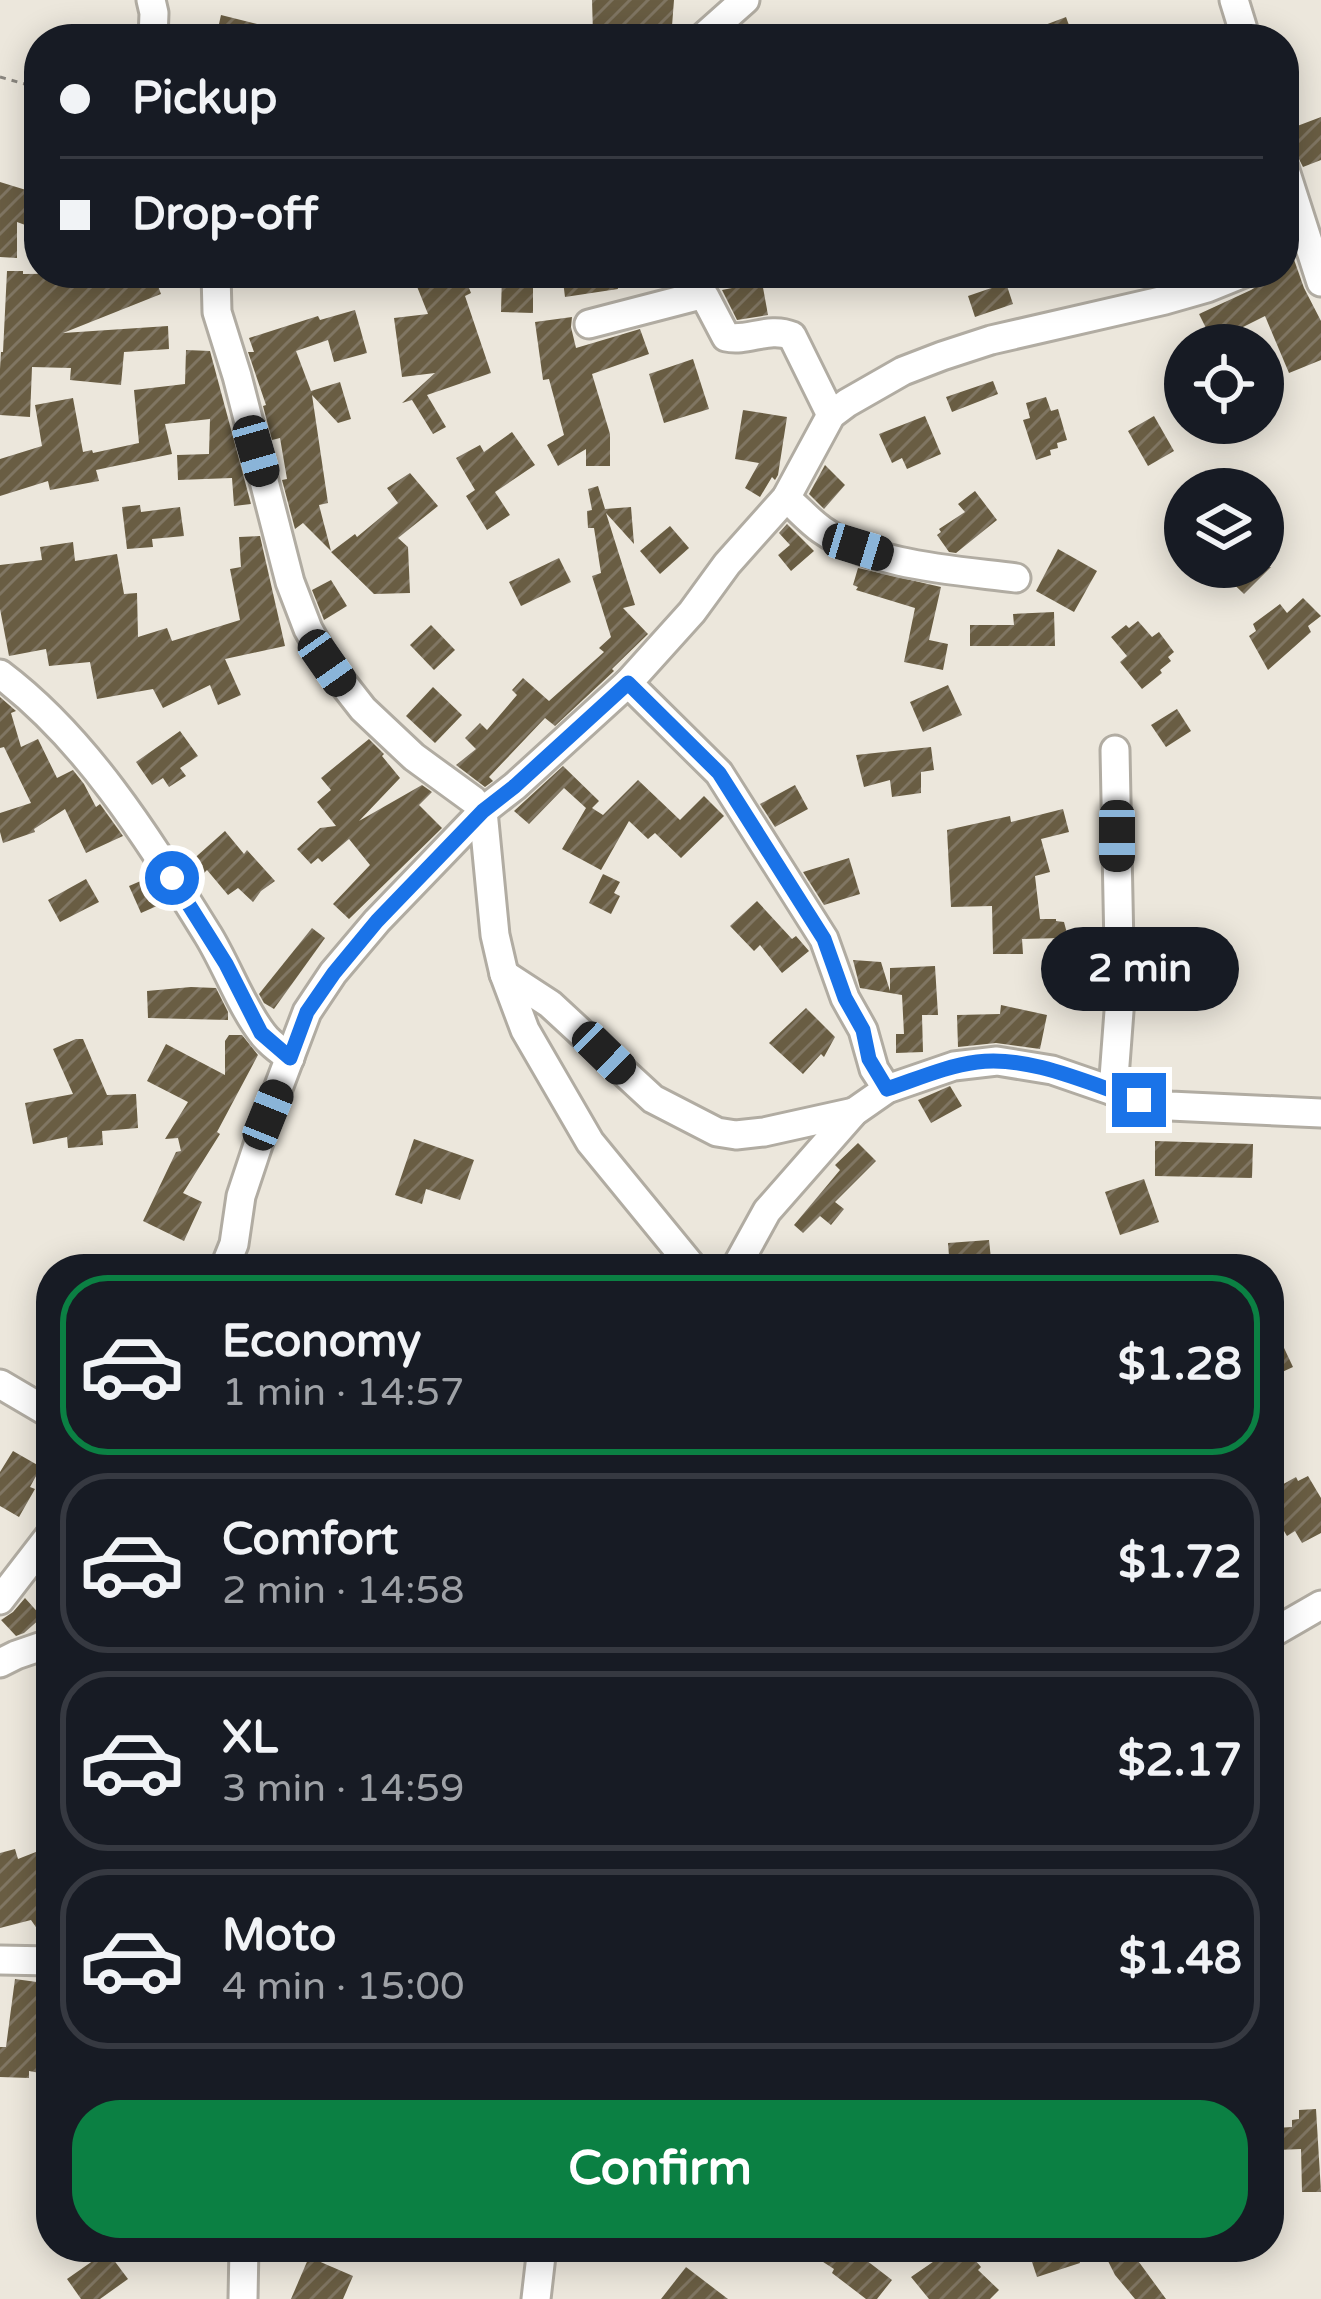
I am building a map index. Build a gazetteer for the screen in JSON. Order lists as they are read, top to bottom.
{
  "page": {
    "banner": ["Pickup", "Drop-off"],
    "bubble": "2 min",
    "list": [
      {
        "name": "Economy",
        "note": "1 min · 14:57",
        "value": "$1.28"
      },
      {
        "name": "Comfort",
        "note": "2 min · 14:58",
        "value": "$1.72"
      },
      {
        "name": "XL",
        "note": "3 min · 14:59",
        "value": "$2.17"
      },
      {
        "name": "Moto",
        "note": "4 min · 15:00",
        "value": "$1.48"
      }
    ],
    "buttons": "Confirm"
  }
}
